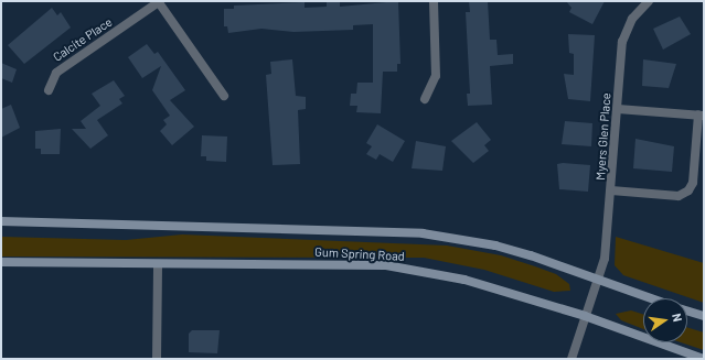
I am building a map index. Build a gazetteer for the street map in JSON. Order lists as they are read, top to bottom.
{
  "streets": {
    "main road": ["Gum Spring Road"],
    "street": ["Calcite Place", "Myers Glen Place"]
  },
  "crossings": [
    ["Myers Glen Place", "Gum Spring Road"]
  ],
  "north": "right"
}
